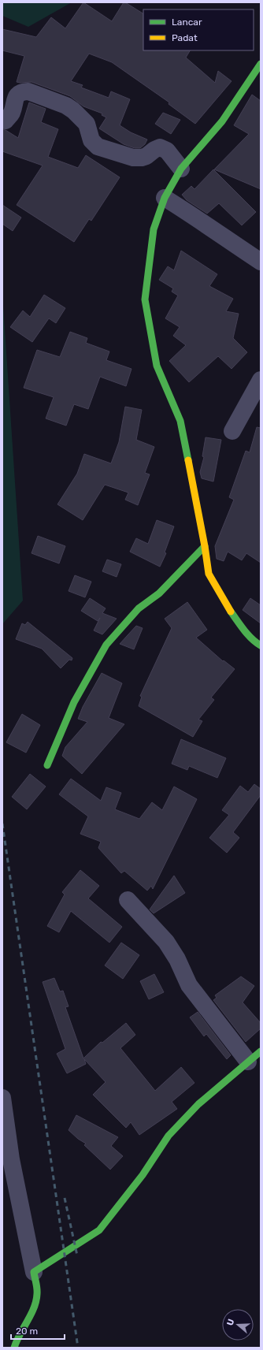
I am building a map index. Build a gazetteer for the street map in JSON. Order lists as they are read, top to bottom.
{
  "legend": ["Lancar", "Padat"],
  "scale_bar": "20 m",
  "north": "left"
}
